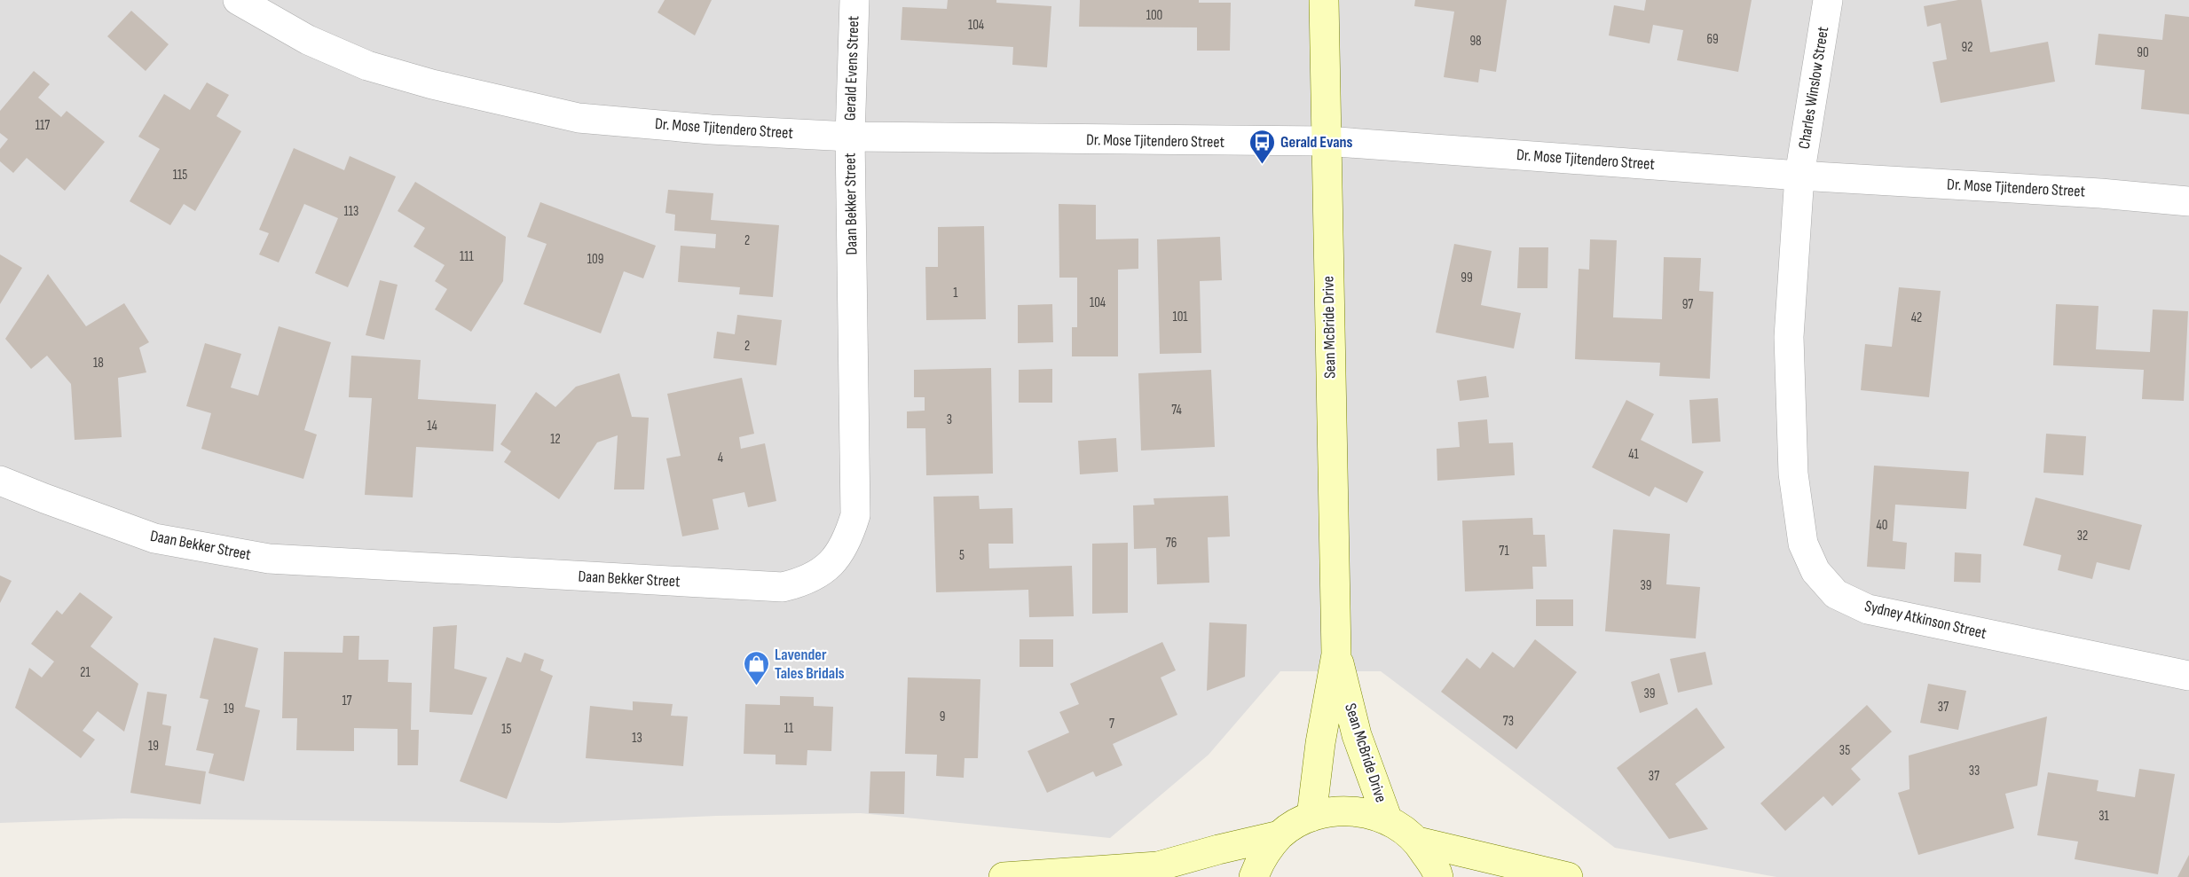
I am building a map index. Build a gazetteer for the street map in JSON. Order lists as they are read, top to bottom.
{
  "streets": {
    "main road": ["Sean McBride Drive"],
    "street": [
      "Gerald Evens Street",
      "Charles Winslow Street",
      "Dr. Mose Tjitendero Street",
      "Daan Bekker Street",
      "Sydney Atkinson Street"
    ]
  },
  "crossings": [
    ["Gerald Evens Street", "Dr. Mose Tjitendero Street"],
    ["Gerald Evens Street", "Daan Bekker Street"],
    ["Charles Winslow Street", "Dr. Mose Tjitendero Street"],
    ["Charles Winslow Street", "Sydney Atkinson Street"],
    ["Dr. Mose Tjitendero Street", "Daan Bekker Street"],
    ["Dr. Mose Tjitendero Street", "Sean McBride Drive"],
    ["Dr. Mose Tjitendero Street", "Sydney Atkinson Street"]
  ],
  "places": {
    "bus stop": ["Gerald Evans"],
    "shop": ["Lavender Tales Bridals"]
  },
  "house_numbers": [
    "100",
    "104",
    "69",
    "98",
    "92",
    "90",
    "117",
    "115",
    "113",
    "2",
    "111",
    "109",
    "99",
    "1",
    "104",
    "97",
    "101",
    "42",
    "2",
    "18",
    "74",
    "3",
    "14",
    "12",
    "41",
    "4",
    "40",
    "32",
    "76",
    "71",
    "5",
    "39",
    "21",
    "39",
    "17",
    "37",
    "19",
    "9",
    "73",
    "7",
    "11",
    "15",
    "13",
    "19",
    "35",
    "33",
    "37",
    "31"
  ]
}
